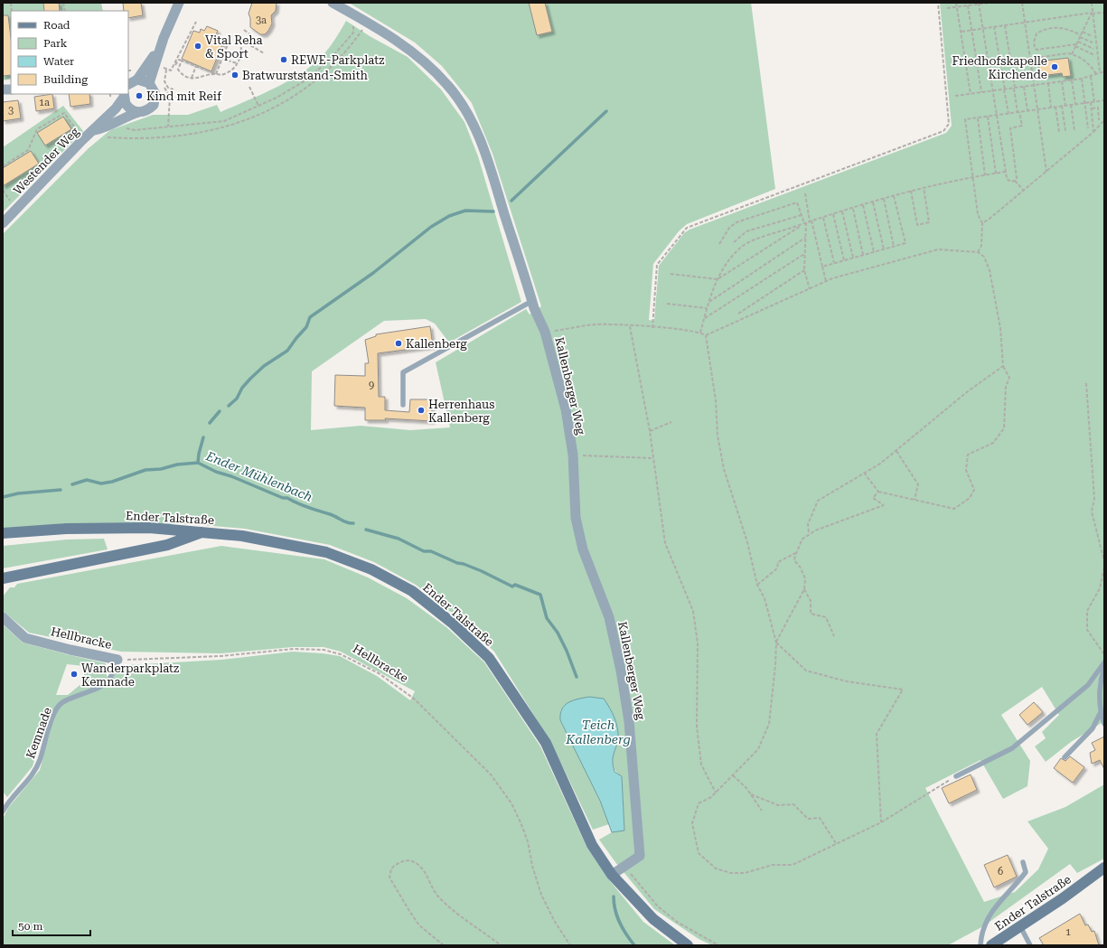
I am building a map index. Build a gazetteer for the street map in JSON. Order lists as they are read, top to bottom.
{
  "streets": {
    "main road": ["Ender Talstraße"],
    "street": ["Westender Weg", "Kallenberger Weg", "Hellbracke"],
    "lane": ["Kemnade"]
  },
  "crossings": [
    ["Kallenberger Weg", "Ender Talstraße"],
    ["Hellbracke", "Kemnade"]
  ],
  "water": ["Ender Mühlenbach", "Teich Kallenberg"],
  "places": [
    "Vital Reha & Sport",
    "REWE-Parkplatz",
    "Friedhofskapelle Kirchende",
    "Bratwurststand-Smith",
    "Kind mit Reif",
    "Kallenberg",
    "Herrenhaus Kallenberg",
    "Wanderparkplatz Kemnade"
  ],
  "house_numbers": [
    "3a",
    "1a",
    "3",
    "9",
    "6",
    "1"
  ],
  "legend": [
    "Road",
    "Park",
    "Water",
    "Building"
  ],
  "scale_bar": "50 m"
}
